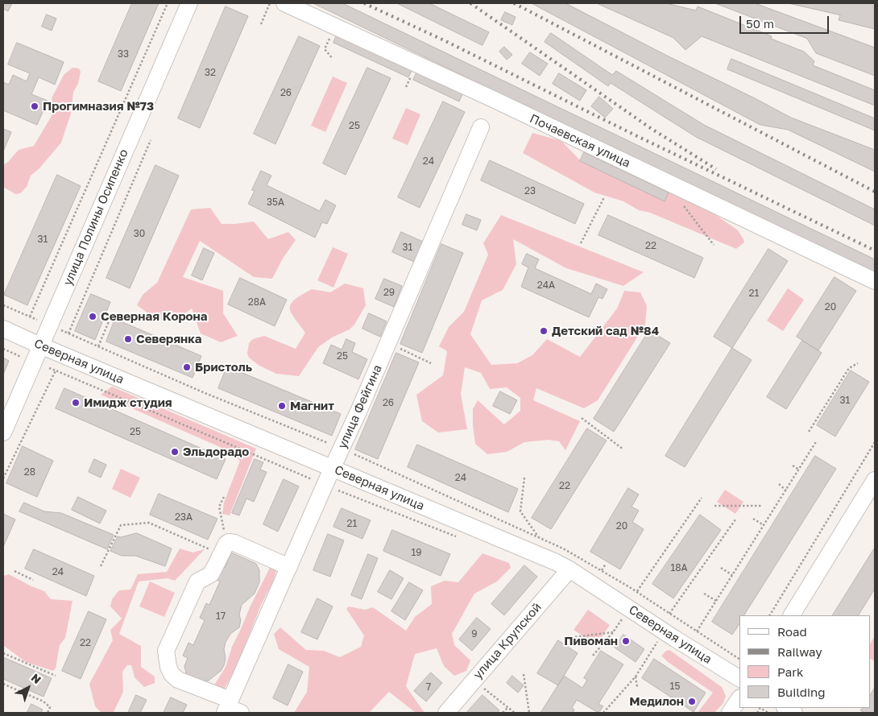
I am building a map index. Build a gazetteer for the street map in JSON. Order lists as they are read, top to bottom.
{
  "streets": {
    "street": [
      "Почаевская улица",
      "улица Полины Осипенко",
      "Северная улица",
      "улица Фейгина",
      "улица Крупской"
    ]
  },
  "crossings": [
    ["улица Полины Осипенко", "Северная улица"],
    ["Северная улица", "улица Фейгина"],
    ["Северная улица", "улица Крупской"]
  ],
  "places": [
    "Прогимназия №73",
    "Северная Корона",
    "Детский сад №84",
    "Северянка",
    "Бристоль",
    "Имидж студия",
    "Магнит",
    "Эльдорадо",
    "Пивоман",
    "Медилон"
  ],
  "house_numbers": [
    "33",
    "32",
    "26",
    "25",
    "24",
    "23",
    "35А",
    "30",
    "31",
    "22",
    "31",
    "24А",
    "29",
    "21",
    "28А",
    "20",
    "25",
    "31",
    "26",
    "25",
    "28",
    "24",
    "22",
    "23А",
    "21",
    "20",
    "19",
    "18А",
    "24",
    "17",
    "9",
    "22",
    "15",
    "7"
  ],
  "legend": [
    "Road",
    "Railway",
    "Park",
    "Building"
  ],
  "scale_bar": "50 m",
  "north": "top right"
}
